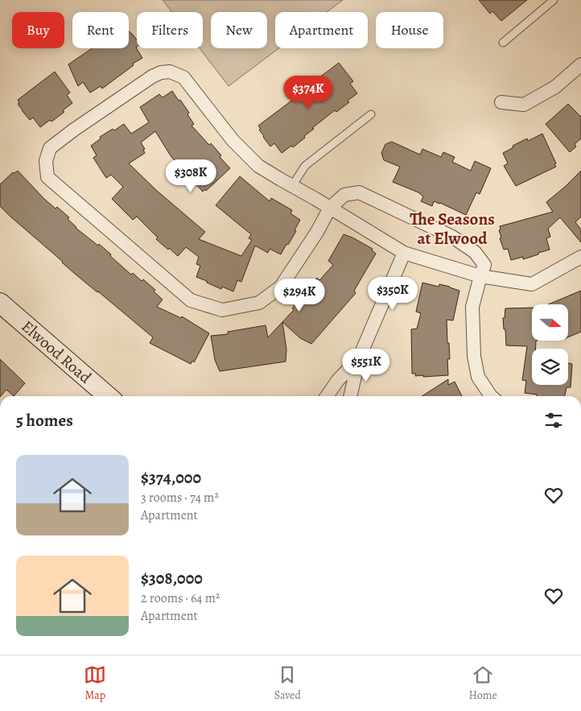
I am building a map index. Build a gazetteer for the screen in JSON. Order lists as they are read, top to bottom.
{
  "streets": {
    "main road": ["Elwood Road"]
  },
  "districts": ["The Seasons at Elwood"],
  "north": "right",
  "page": {
    "chip": [
      "Buy",
      "Rent",
      "Filters",
      "New",
      "Apartment",
      "House"
    ],
    "price": [
      "$374K",
      "$308K",
      "$350K",
      "$294K",
      "$551K"
    ],
    "heading": "5 homes",
    "list": [
      {
        "name": "$374,000",
        "note": "3 rooms · 74 m² · Apartment"
      },
      {
        "name": "$308,000",
        "note": "2 rooms · 64 m² · Apartment"
      }
    ],
    "tabs": ["Map", "Saved", "Home"]
  }
}
